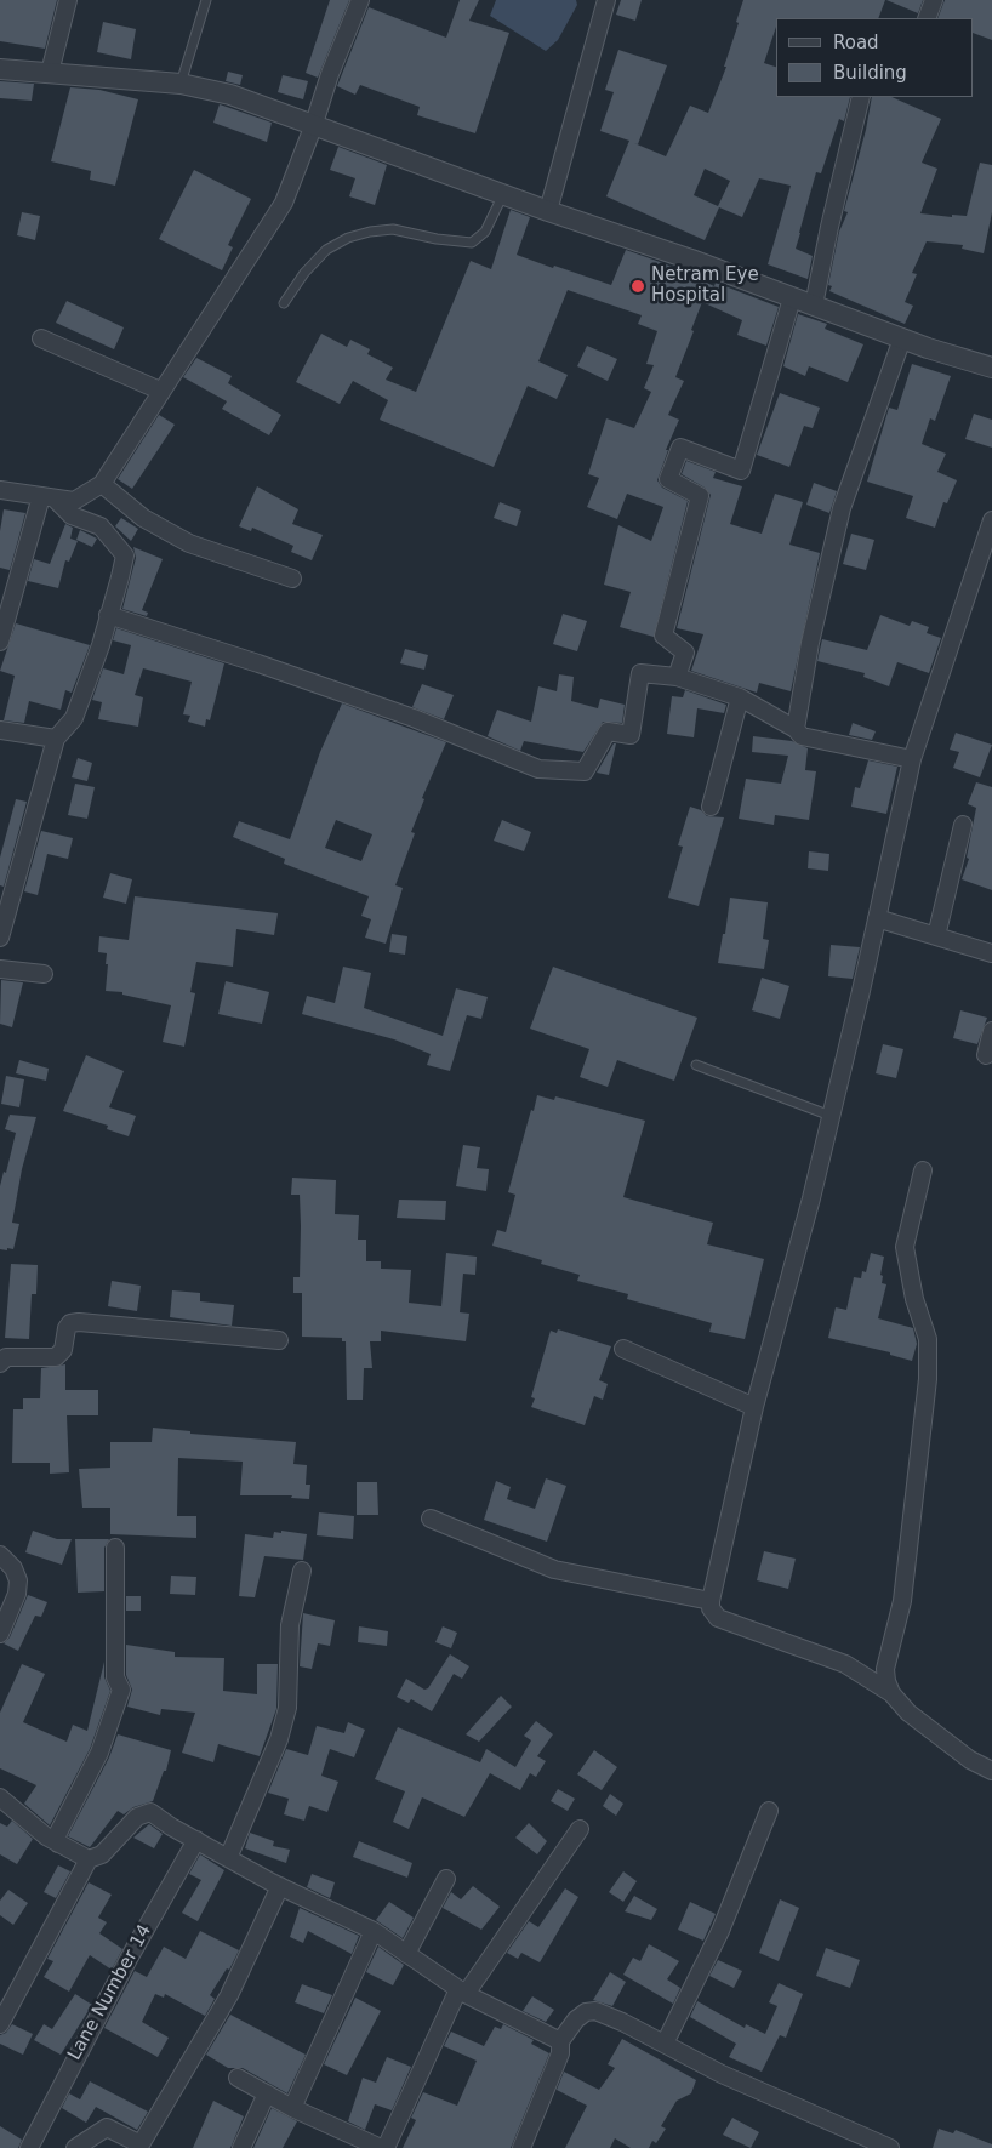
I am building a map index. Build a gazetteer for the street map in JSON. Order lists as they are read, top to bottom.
{
  "streets": {
    "street": ["Lane Number 14"]
  },
  "places": ["Netram Eye Hospital"],
  "legend": ["Road", "Building"]
}
